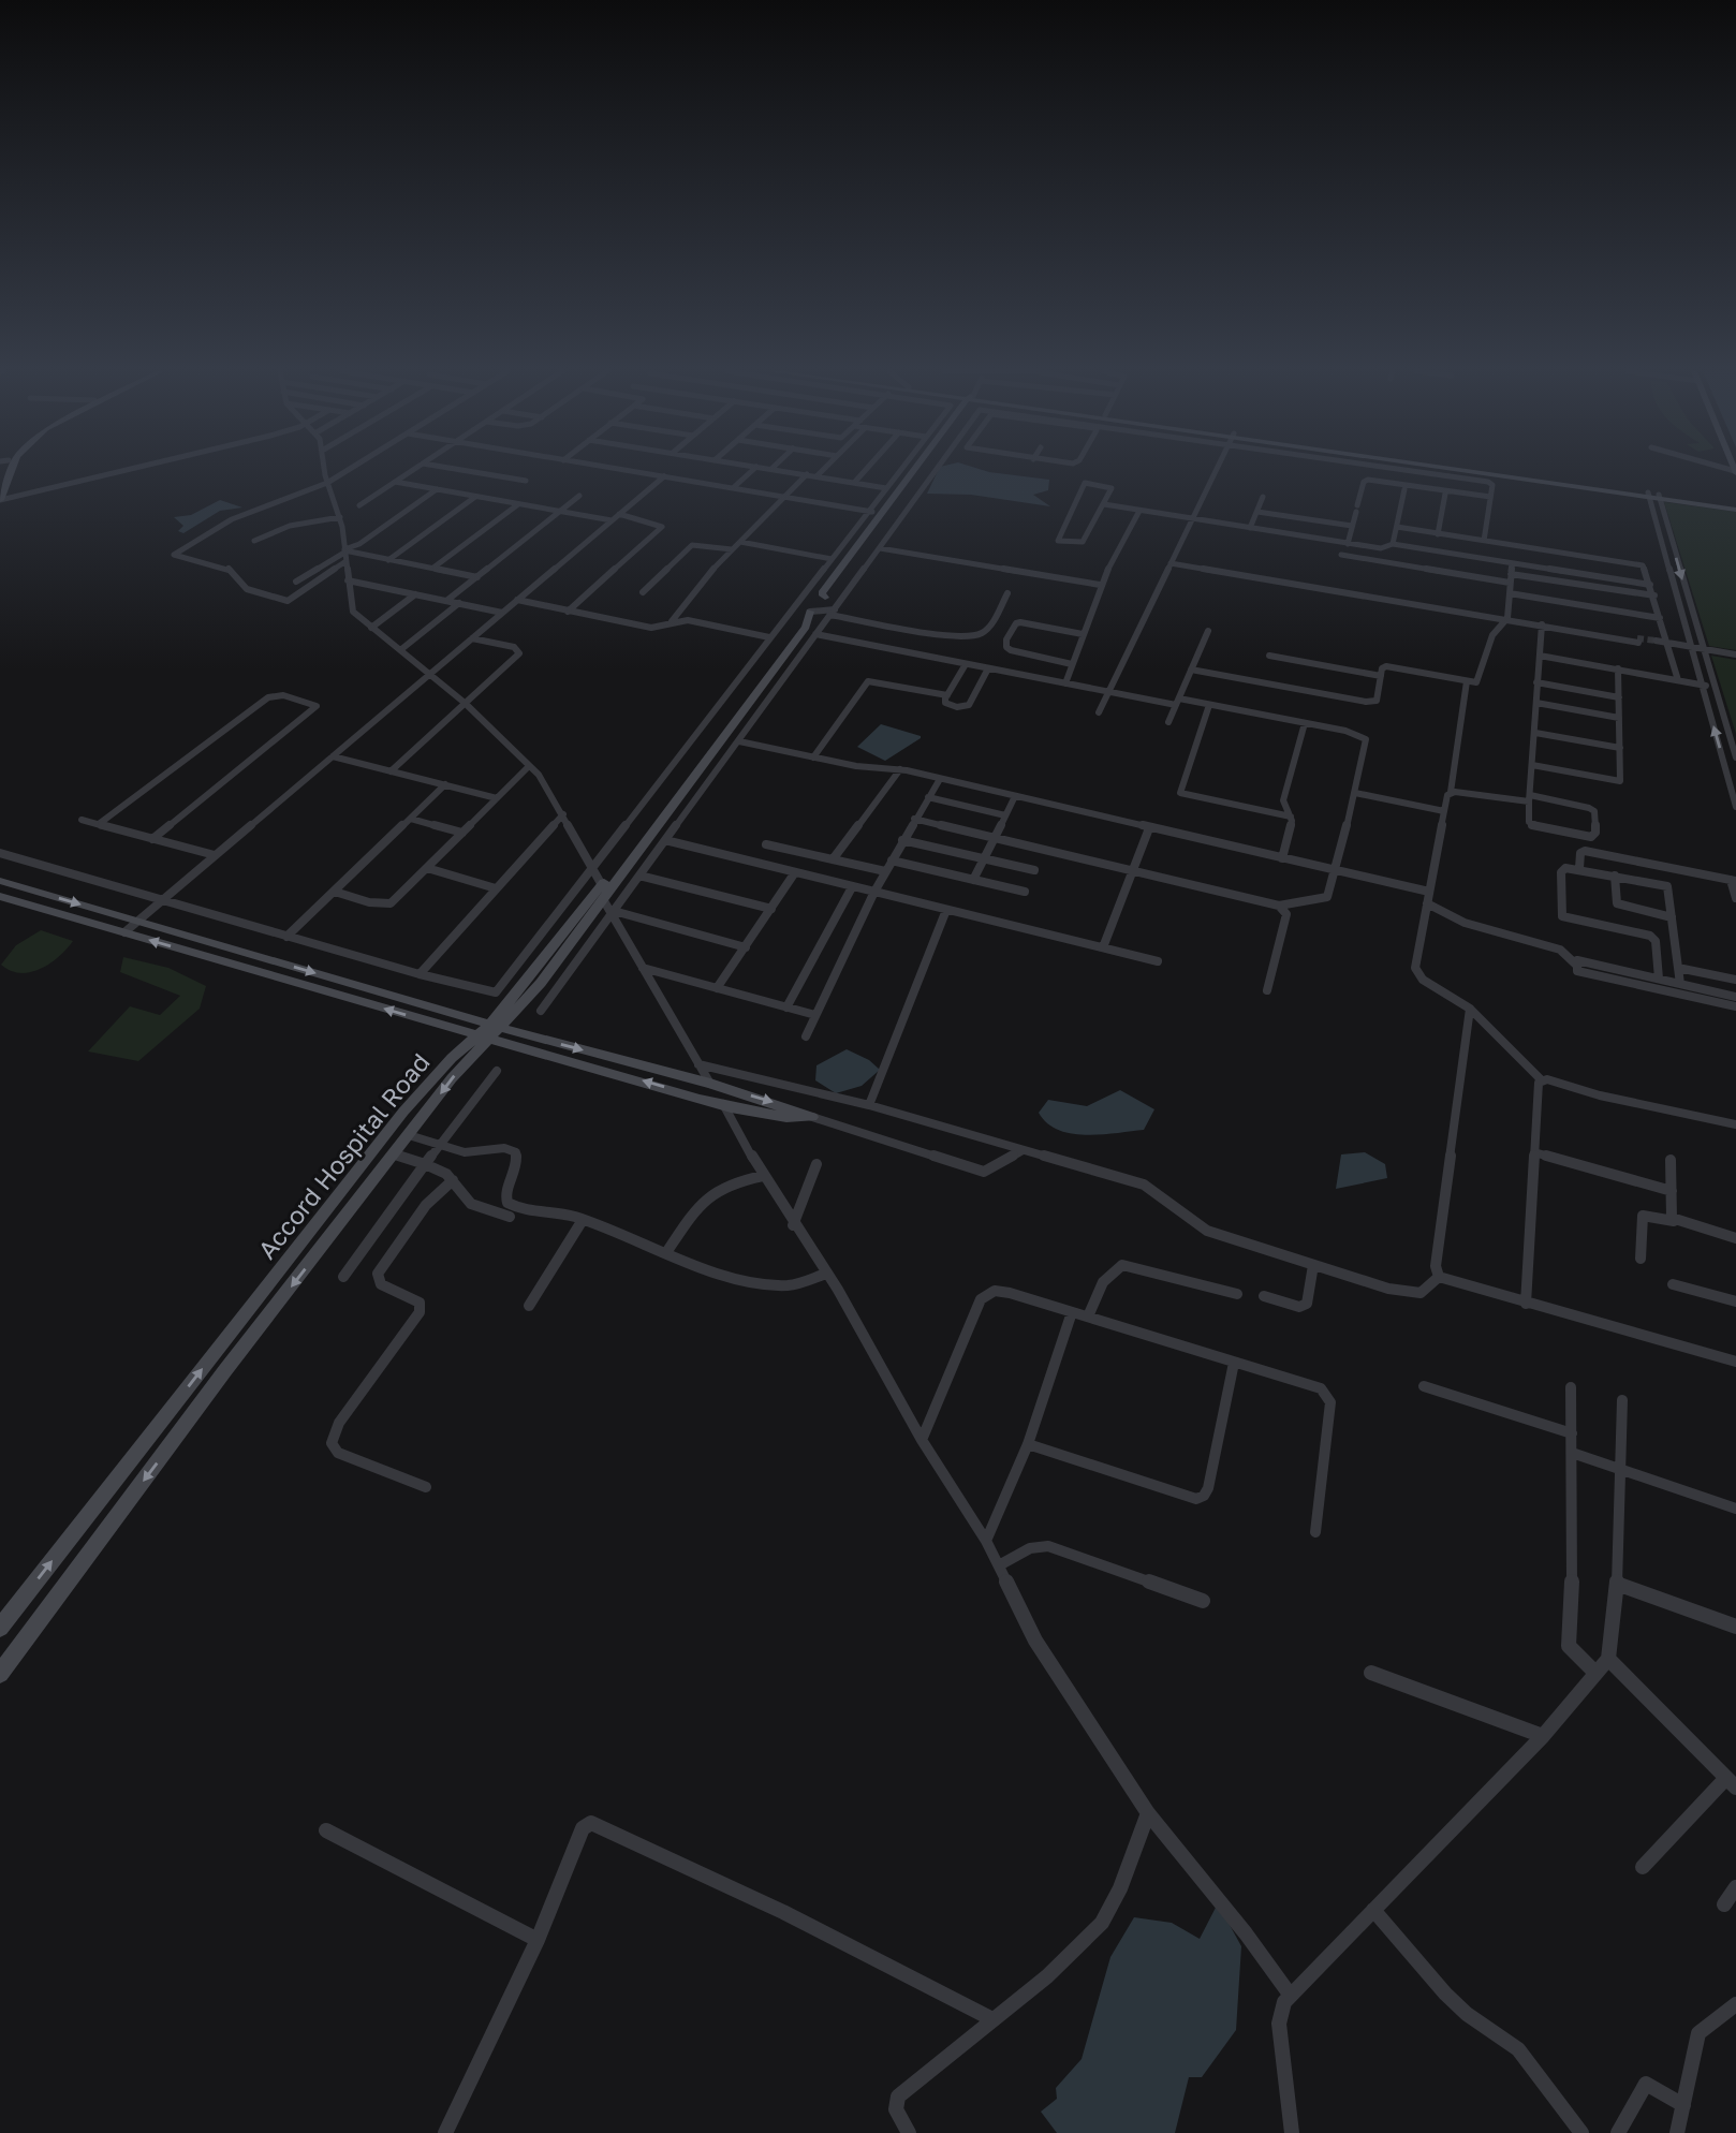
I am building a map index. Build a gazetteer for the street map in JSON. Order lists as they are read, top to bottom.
{
  "streets": {
    "street": ["Accord Hospital Road"]
  }
}
